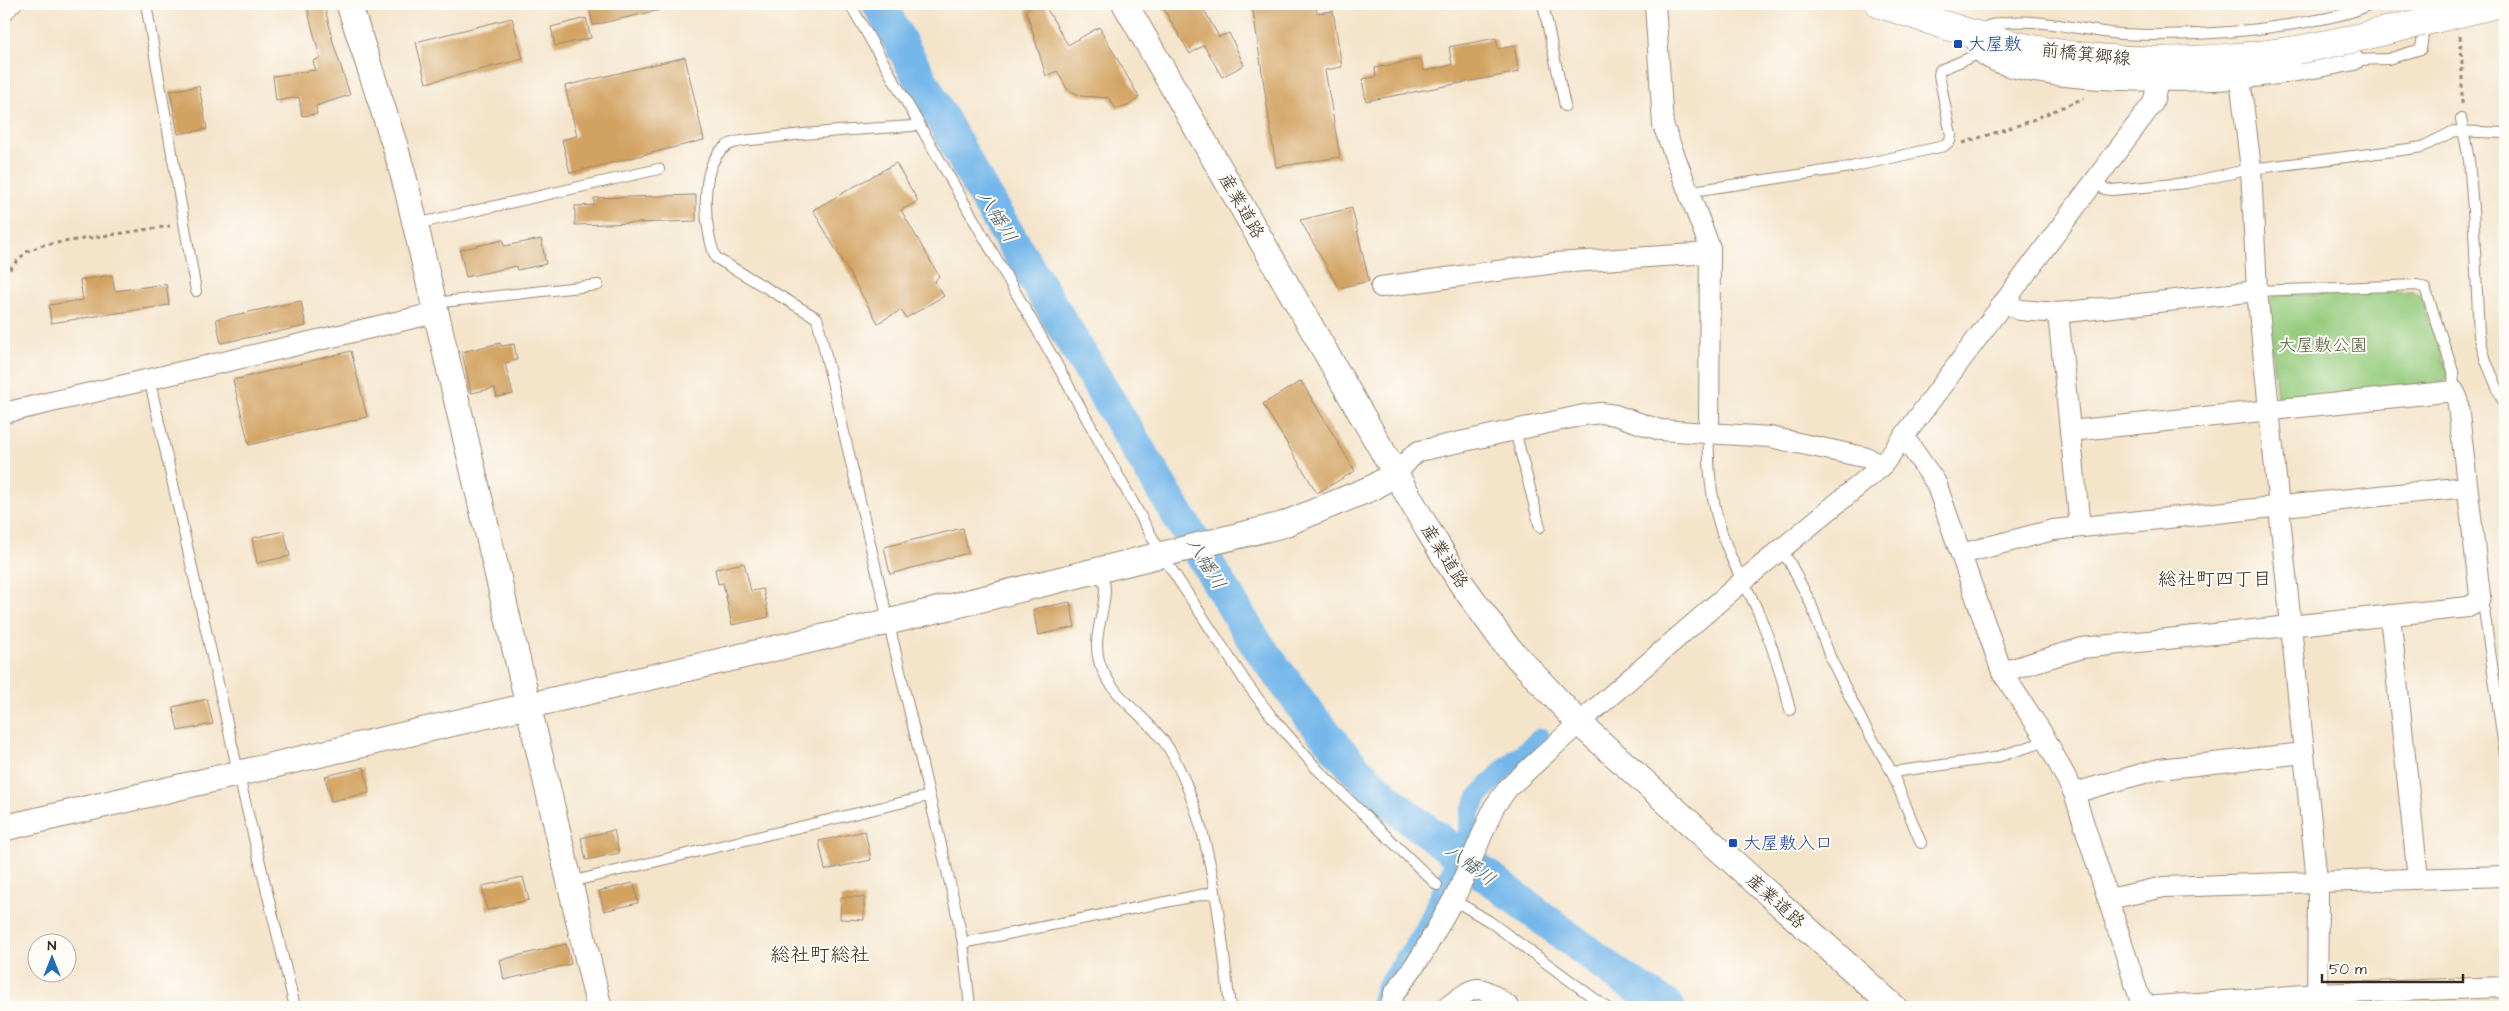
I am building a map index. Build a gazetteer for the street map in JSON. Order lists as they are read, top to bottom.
{
  "streets": {
    "main road": ["前橋箕郷線"],
    "street": ["産業道路"]
  },
  "districts": ["総社町四丁目", "総社町総社"],
  "water": ["八幡川"],
  "parks": ["大屋敷公園"],
  "places": {
    "transit": ["大屋敷", "大屋敷入口"]
  },
  "scale_bar": "50 m",
  "north": "top"
}
